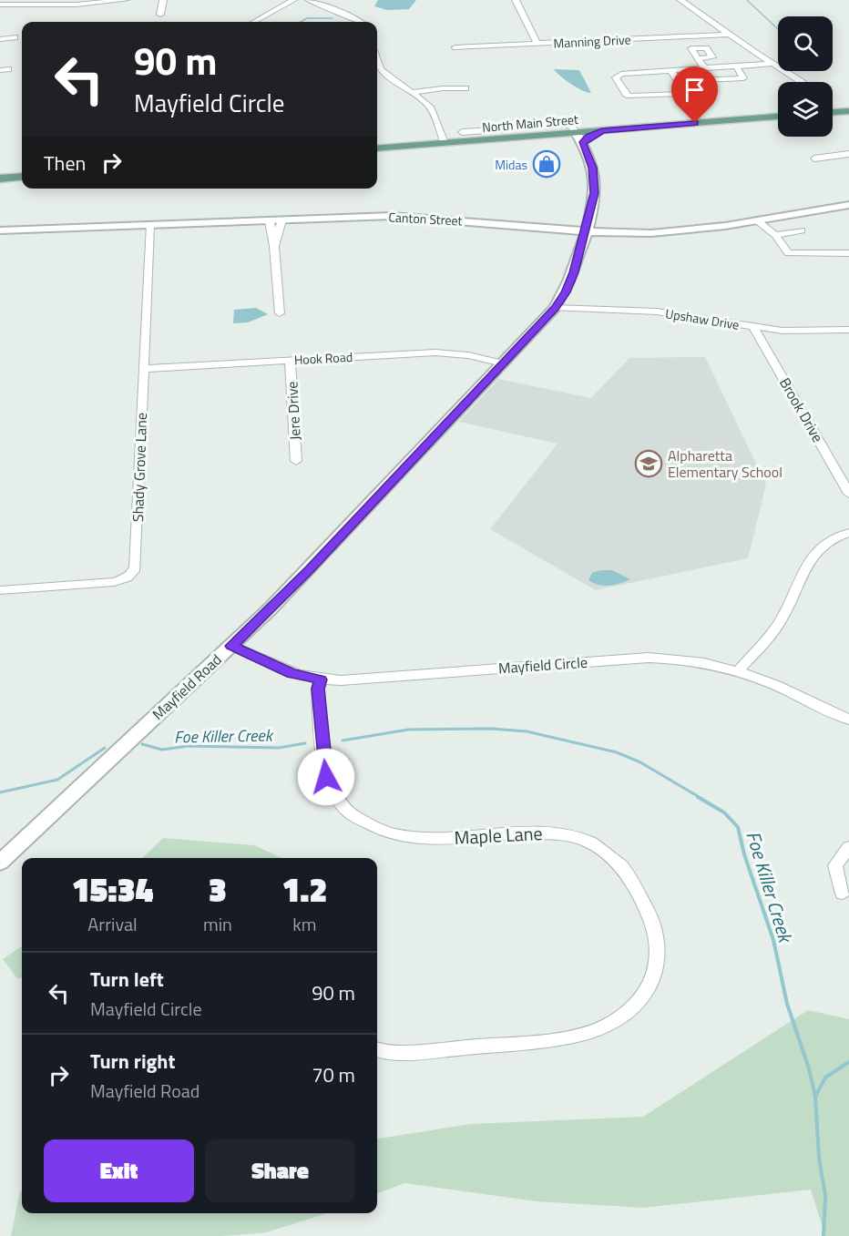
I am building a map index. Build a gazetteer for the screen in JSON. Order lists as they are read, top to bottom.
{
  "streets": {
    "main road": ["North Main Street"],
    "street": [
      "Manning Drive",
      "Canton Street",
      "Upshaw Drive",
      "Hook Road",
      "Brook Drive",
      "Jere Drive",
      "Shady Grove Lane",
      "Mayfield Circle",
      "Mayfield Road",
      "Maple Lane"
    ]
  },
  "crossings": [
    ["North Main Street", "Mayfield Road"],
    ["Canton Street", "Shady Grove Lane"],
    ["Canton Street", "Mayfield Road"],
    ["Upshaw Drive", "Brook Drive"],
    ["Upshaw Drive", "Mayfield Road"],
    ["Hook Road", "Jere Drive"],
    ["Hook Road", "Shady Grove Lane"],
    ["Hook Road", "Mayfield Road"],
    ["Mayfield Circle", "Mayfield Road"],
    ["Mayfield Circle", "Maple Lane"]
  ],
  "water": ["Foe Killer Creek"],
  "places": {
    "shop": ["Midas"],
    "school or university": ["Alpharetta Elementary School"]
  },
  "page": {
    "turn": ["90 m", "Mayfield Circle"],
    "then": "Then",
    "eta": [
      "15:34",
      "Arrival",
      "3",
      "min",
      "1.2",
      "km"
    ],
    "list": [
      {
        "name": "Turn left",
        "note": "Mayfield Circle",
        "value": "90 m"
      },
      {
        "name": "Turn right",
        "note": "Mayfield Road",
        "value": "70 m"
      }
    ],
    "buttons": ["Exit", "Share"]
  }
}
